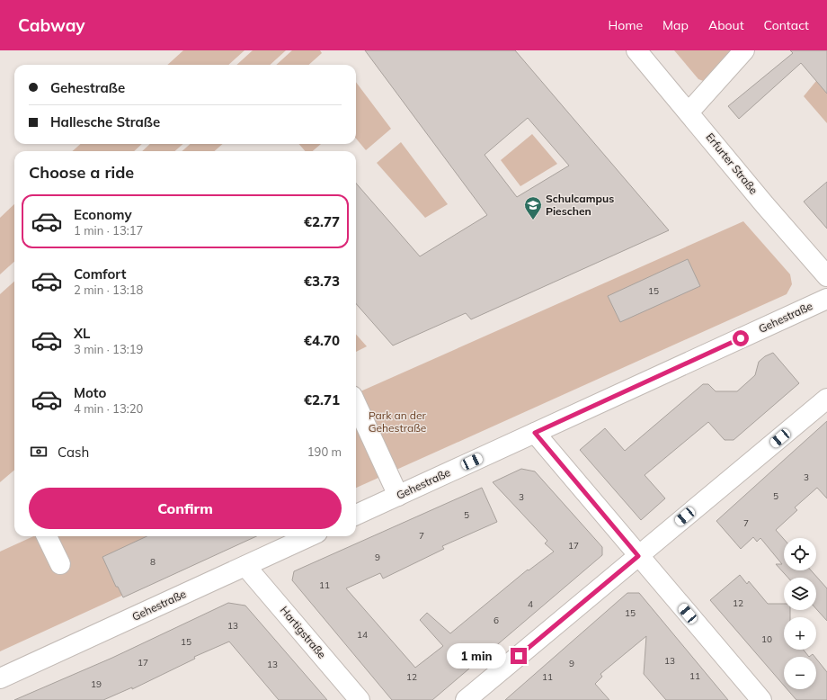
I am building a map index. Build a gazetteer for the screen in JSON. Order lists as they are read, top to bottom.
{
  "streets": {
    "street": ["Erfurter Straße", "Gehestraße", "Hartigstraße"]
  },
  "crossings": [
    ["Gehestraße", "Hartigstraße"]
  ],
  "parks": ["Park an der Gehestraße"],
  "places": {
    "school or university": ["Schulcampus Pieschen"]
  },
  "house_numbers": [
    "15",
    "3",
    "5",
    "3",
    "5",
    "7",
    "7",
    "17",
    "9",
    "8",
    "11",
    "12",
    "4",
    "15",
    "6",
    "13",
    "14",
    "10",
    "15",
    "13",
    "17",
    "9",
    "13",
    "11",
    "12",
    "11",
    "19"
  ],
  "page": {
    "header": "Cabway",
    "nav": [
      "Home",
      "Map",
      "About",
      "Contact"
    ],
    "banner": ["Gehestraße", "Hallesche Straße"],
    "heading": "Choose a ride",
    "list": [
      {
        "name": "Economy",
        "note": "1 min · 13:17",
        "value": "€2.77"
      },
      {
        "name": "Comfort",
        "note": "2 min · 13:18",
        "value": "€3.73"
      },
      {
        "name": "XL",
        "note": "3 min · 13:19",
        "value": "€4.70"
      },
      {
        "name": "Moto",
        "note": "4 min · 13:20",
        "value": "€2.71"
      }
    ],
    "pay": ["Cash", "190 m"],
    "buttons": "Confirm",
    "map_buttons": ["+", "−"],
    "bubble": "1 min"
  }
}
